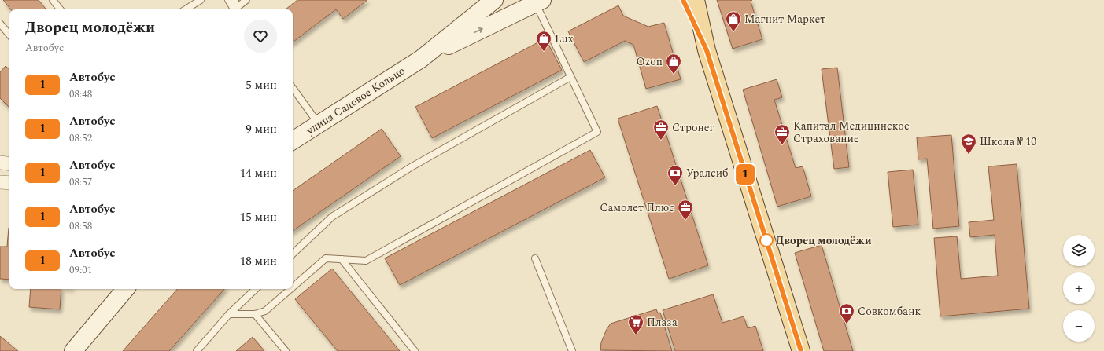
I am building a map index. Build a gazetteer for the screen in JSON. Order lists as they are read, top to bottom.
{
  "streets": {
    "main road": ["улица Садовое Кольцо"]
  },
  "places": {
    "shop": ["Магнит Маркет", "Lux", "Ozon"],
    "office": ["Стронег", "Капитал Медицинское Страхование", "Самолет Плюс"],
    "school or university": ["Школа № 10"],
    "bank": ["Уралсиб", "Совкомбанк"],
    "other": ["Дворец молодёжи"],
    "supermarket": ["Плаза"]
  },
  "lines": ["bus line 1"],
  "page": {
    "on_map": "1",
    "heading": ["Дворец молодёжи", "Автобус"],
    "list": [
      {
        "mark": "1",
        "name": "Автобус",
        "note": "08:48",
        "value": "5 мин"
      },
      {
        "mark": "1",
        "name": "Автобус",
        "note": "08:52",
        "value": "9 мин"
      },
      {
        "mark": "1",
        "name": "Автобус",
        "note": "08:57",
        "value": "14 мин"
      },
      {
        "mark": "1",
        "name": "Автобус",
        "note": "08:58",
        "value": "15 мин"
      },
      {
        "mark": "1",
        "name": "Автобус",
        "note": "09:01",
        "value": "18 мин"
      }
    ],
    "map_buttons": ["+", "−"]
  }
}
